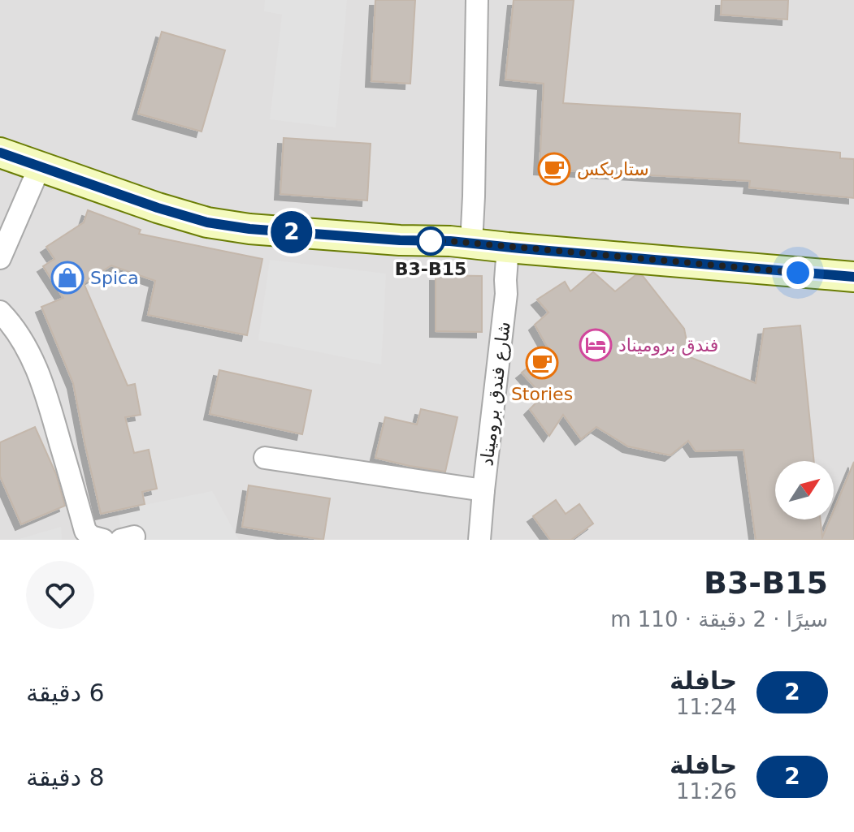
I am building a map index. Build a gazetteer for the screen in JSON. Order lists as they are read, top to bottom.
{
  "streets": {
    "street": ["شارع فندق بروميناد"]
  },
  "places": {
    "cafe": ["ستاربكس", "Stories"],
    "other": ["B3-B15"],
    "shop": ["Spica"],
    "hotel": ["فندق بروميناد"]
  },
  "lines": ["bus line 2"],
  "north": "top right",
  "page": {
    "on_map": "2",
    "heading": ["B3-B15", "سيرًا · 2 دقيقة · 110 m"],
    "list": [
      {
        "mark": "2",
        "name": "حافلة",
        "note": "11:24",
        "value": "6 دقيقة"
      },
      {
        "mark": "2",
        "name": "حافلة",
        "note": "11:26",
        "value": "8 دقيقة"
      }
    ]
  }
}
